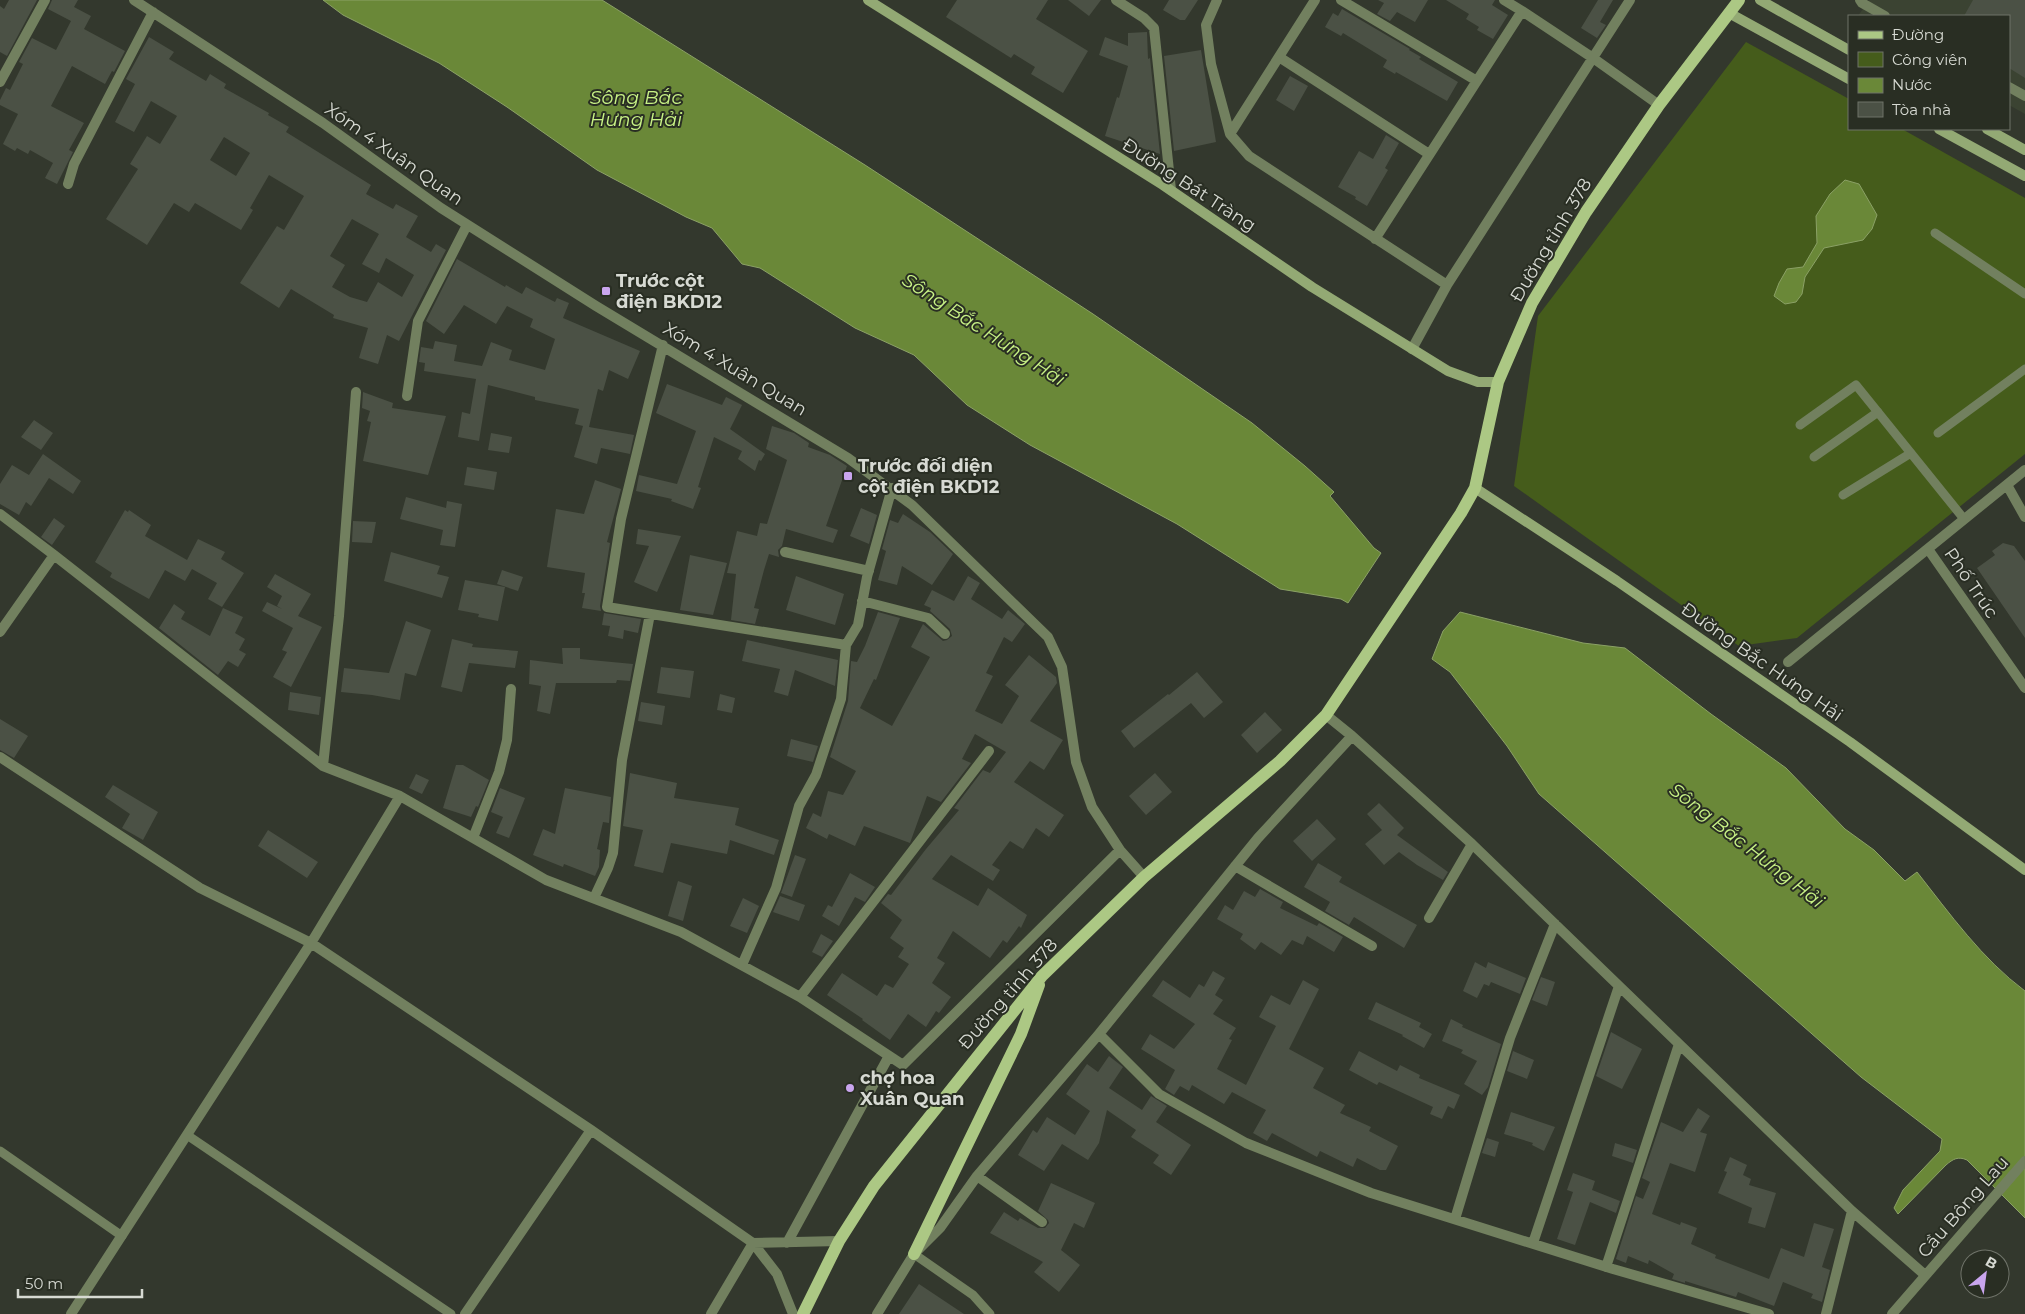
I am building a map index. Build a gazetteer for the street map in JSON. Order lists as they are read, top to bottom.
{
  "streets": {
    "main road": ["Đường tỉnh 378"],
    "street": [
      "Xóm 4 Xuân Quan",
      "Đường Bát Tràng",
      "Phố Trúc",
      "Đường Bắc Hưng Hải",
      "Cầu Bông Lau"
    ]
  },
  "crossings": [
    ["Xóm 4 Xuân Quan", "Đường tỉnh 378"],
    ["Đường Bát Tràng", "Đường tỉnh 378"],
    ["Đường tỉnh 378", "Đường Bắc Hưng Hải"]
  ],
  "water": ["Sông Bắc Hưng Hải"],
  "places": {
    "transit": ["Trước cột điện BKD12", "Trước đối diện cột điện BKD12"],
    "other": ["chợ hoa Xuân Quan"]
  },
  "legend": [
    "Đường",
    "Công viên",
    "Nước",
    "Tòa nhà"
  ],
  "scale_bar": "50 m",
  "north": "top right"
}
